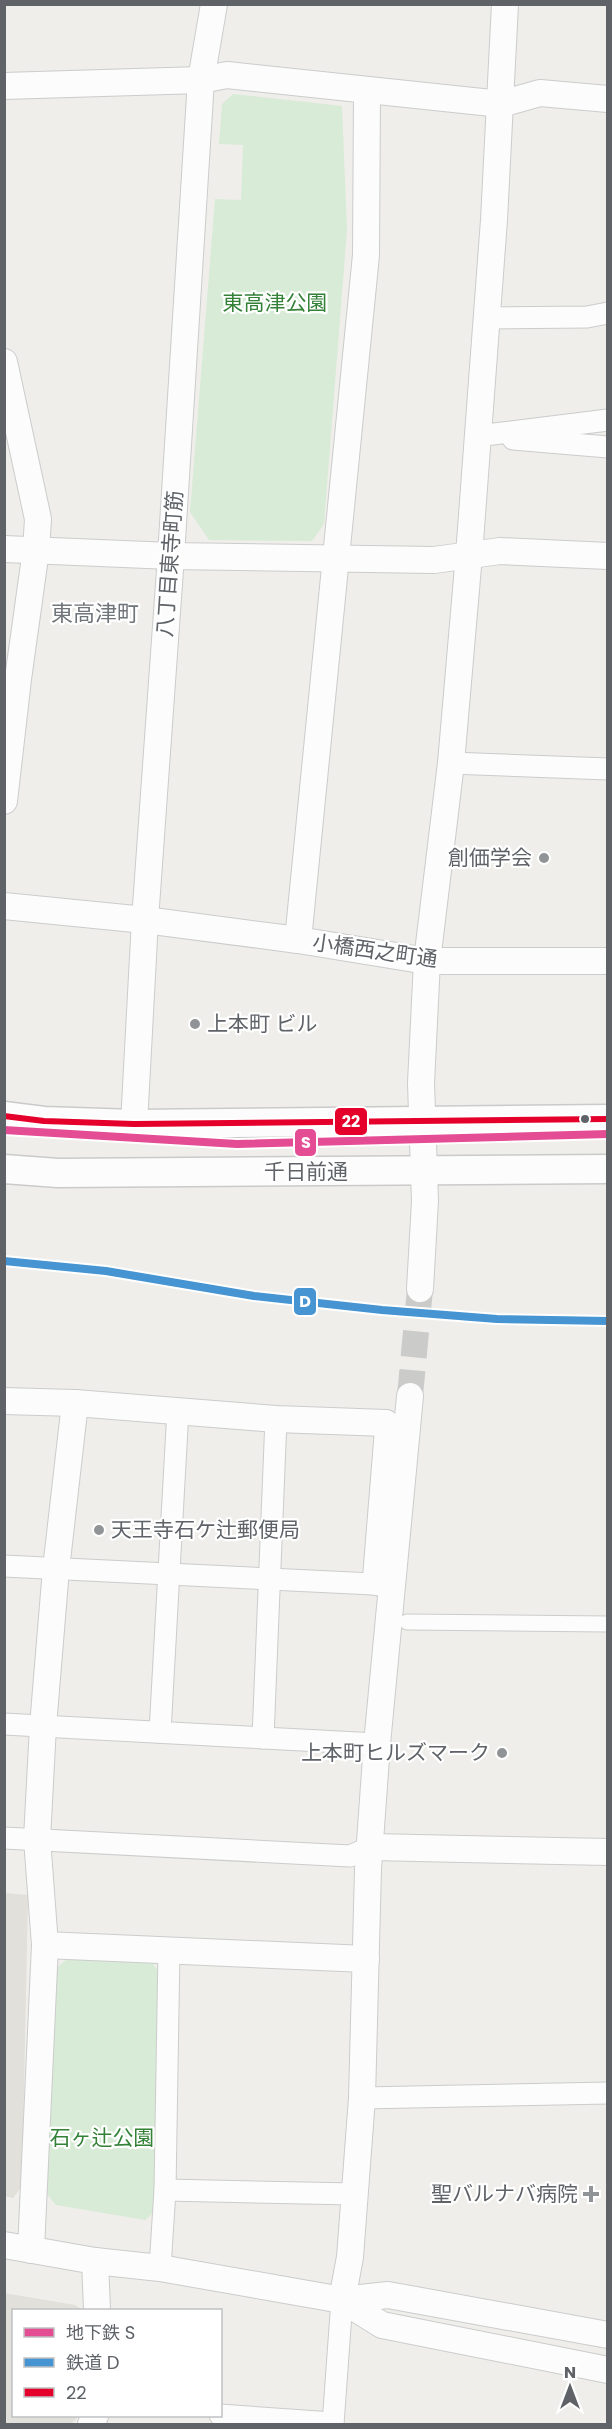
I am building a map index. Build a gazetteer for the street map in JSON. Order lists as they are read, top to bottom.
{
  "streets": {
    "main road": ["千日前通"],
    "street": ["八丁目東寺町筋", "小橋西之町通"]
  },
  "crossings": [
    ["八丁目東寺町筋", "小橋西之町通"]
  ],
  "districts": ["東高津町"],
  "parks": ["東高津公園", "石ヶ辻公園"],
  "places": {
    "other": [
      "創価学会",
      "上本町 ビル",
      "天王寺石ケ辻郵便局",
      "上本町ヒルズマーク"
    ],
    "health": ["聖バルナバ病院"]
  },
  "lines": ["transit line 22", "metro line S", "rail line D"],
  "legend": ["地下鉄 S", "鉄道 D", "22"],
  "north": "top"
}
